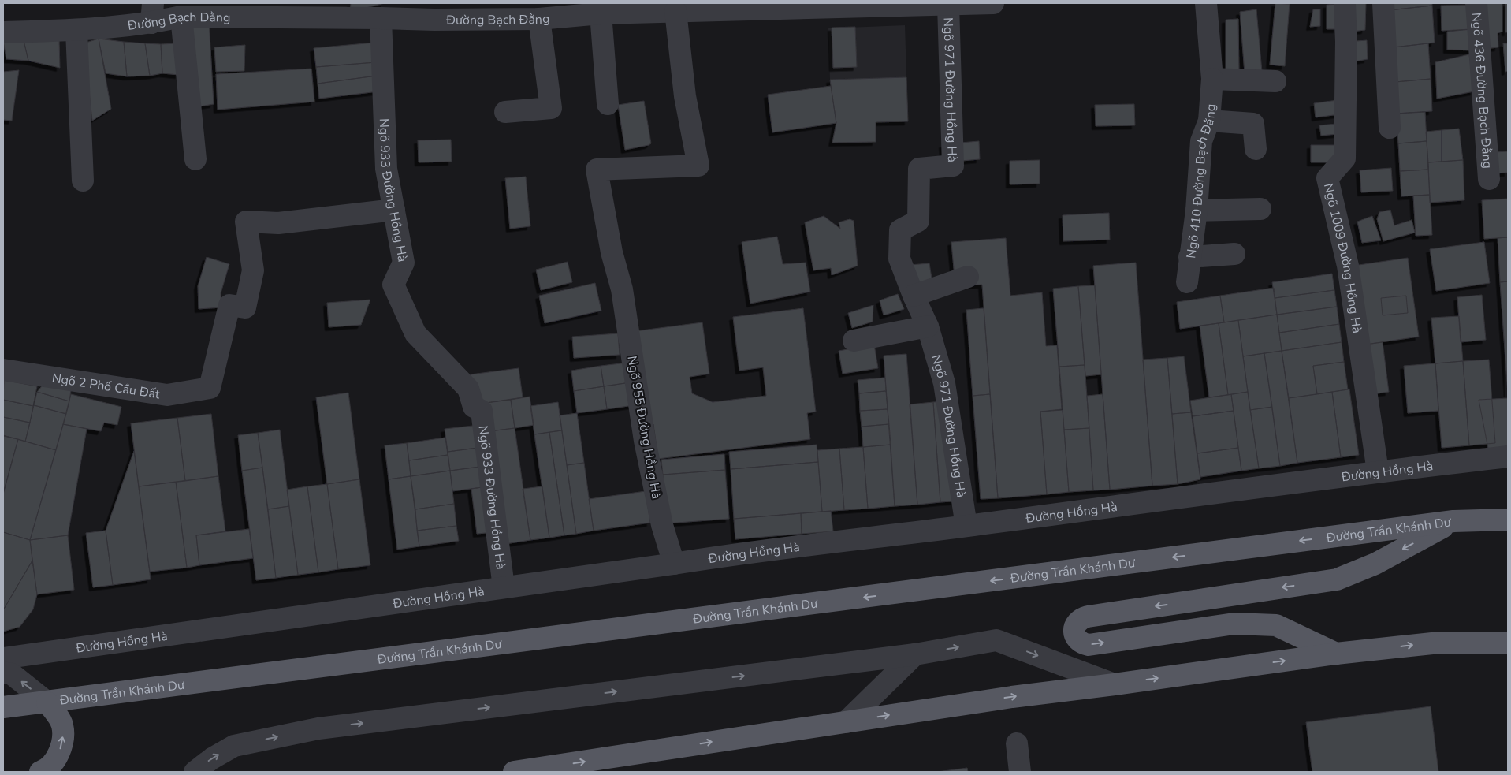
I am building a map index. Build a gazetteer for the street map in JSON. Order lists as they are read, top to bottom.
{
  "streets": {
    "main road": ["Đường Trần Khánh Dư"],
    "street": [
      "Đường Bạch Đằng",
      "Ngõ 971 Đường Hồng Hà",
      "Ngõ 436 Đường Bạch Đằng",
      "Ngõ 410 Đường Bạch Đằng",
      "Ngõ 933 Đường Hồng Hà",
      "Ngõ 1009 Đường Hồng Hà",
      "Ngõ 2 Phố Cầu Đất",
      "Ngõ 955 Đường Hồng Hà",
      "Đường Hồng Hà"
    ]
  },
  "crossings": [
    ["Đường Bạch Đằng", "Ngõ 971 Đường Hồng Hà"],
    ["Đường Bạch Đằng", "Ngõ 933 Đường Hồng Hà"],
    ["Đường Bạch Đằng", "Ngõ 955 Đường Hồng Hà"],
    ["Ngõ 971 Đường Hồng Hà", "Đường Hồng Hà"],
    ["Ngõ 933 Đường Hồng Hà", "Ngõ 2 Phố Cầu Đất"],
    ["Ngõ 933 Đường Hồng Hà", "Đường Hồng Hà"],
    ["Ngõ 1009 Đường Hồng Hà", "Đường Hồng Hà"],
    ["Ngõ 955 Đường Hồng Hà", "Đường Hồng Hà"]
  ]
}
